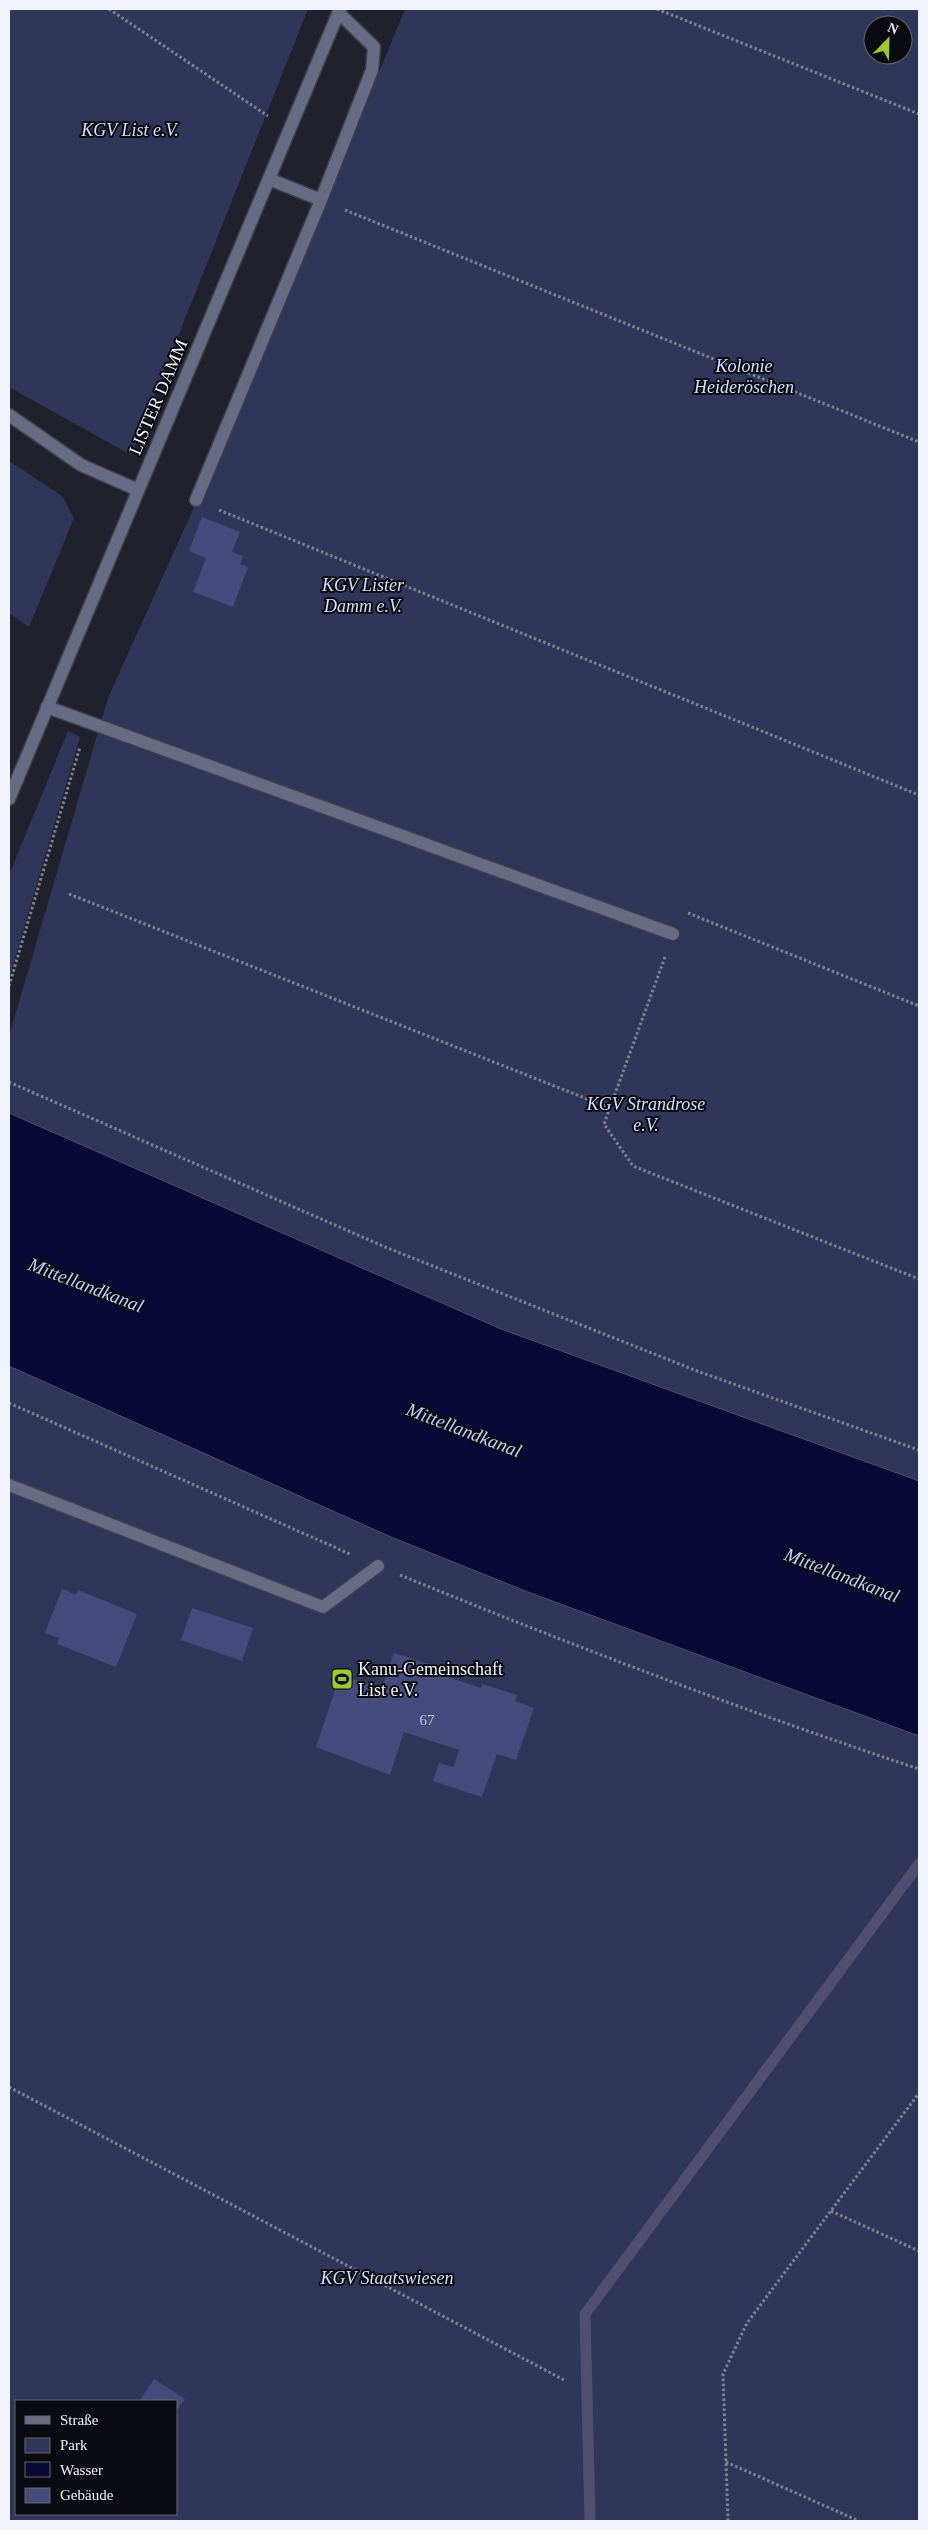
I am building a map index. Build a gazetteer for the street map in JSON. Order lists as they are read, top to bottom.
{
  "streets": {
    "street": ["LISTER DAMM"]
  },
  "water": ["Mittellandkanal"],
  "parks": [
    "KGV List e.V.",
    "Kolonie Heideröschen",
    "KGV Lister Damm e.V.",
    "KGV Strandrose e.V.",
    "KGV Staatswiesen"
  ],
  "places": {
    "sports": ["Kanu-Gemeinschaft List e.V."]
  },
  "house_numbers": ["67"],
  "legend": [
    "Straße",
    "Park",
    "Wasser",
    "Gebäude"
  ],
  "north": "top right"
}
